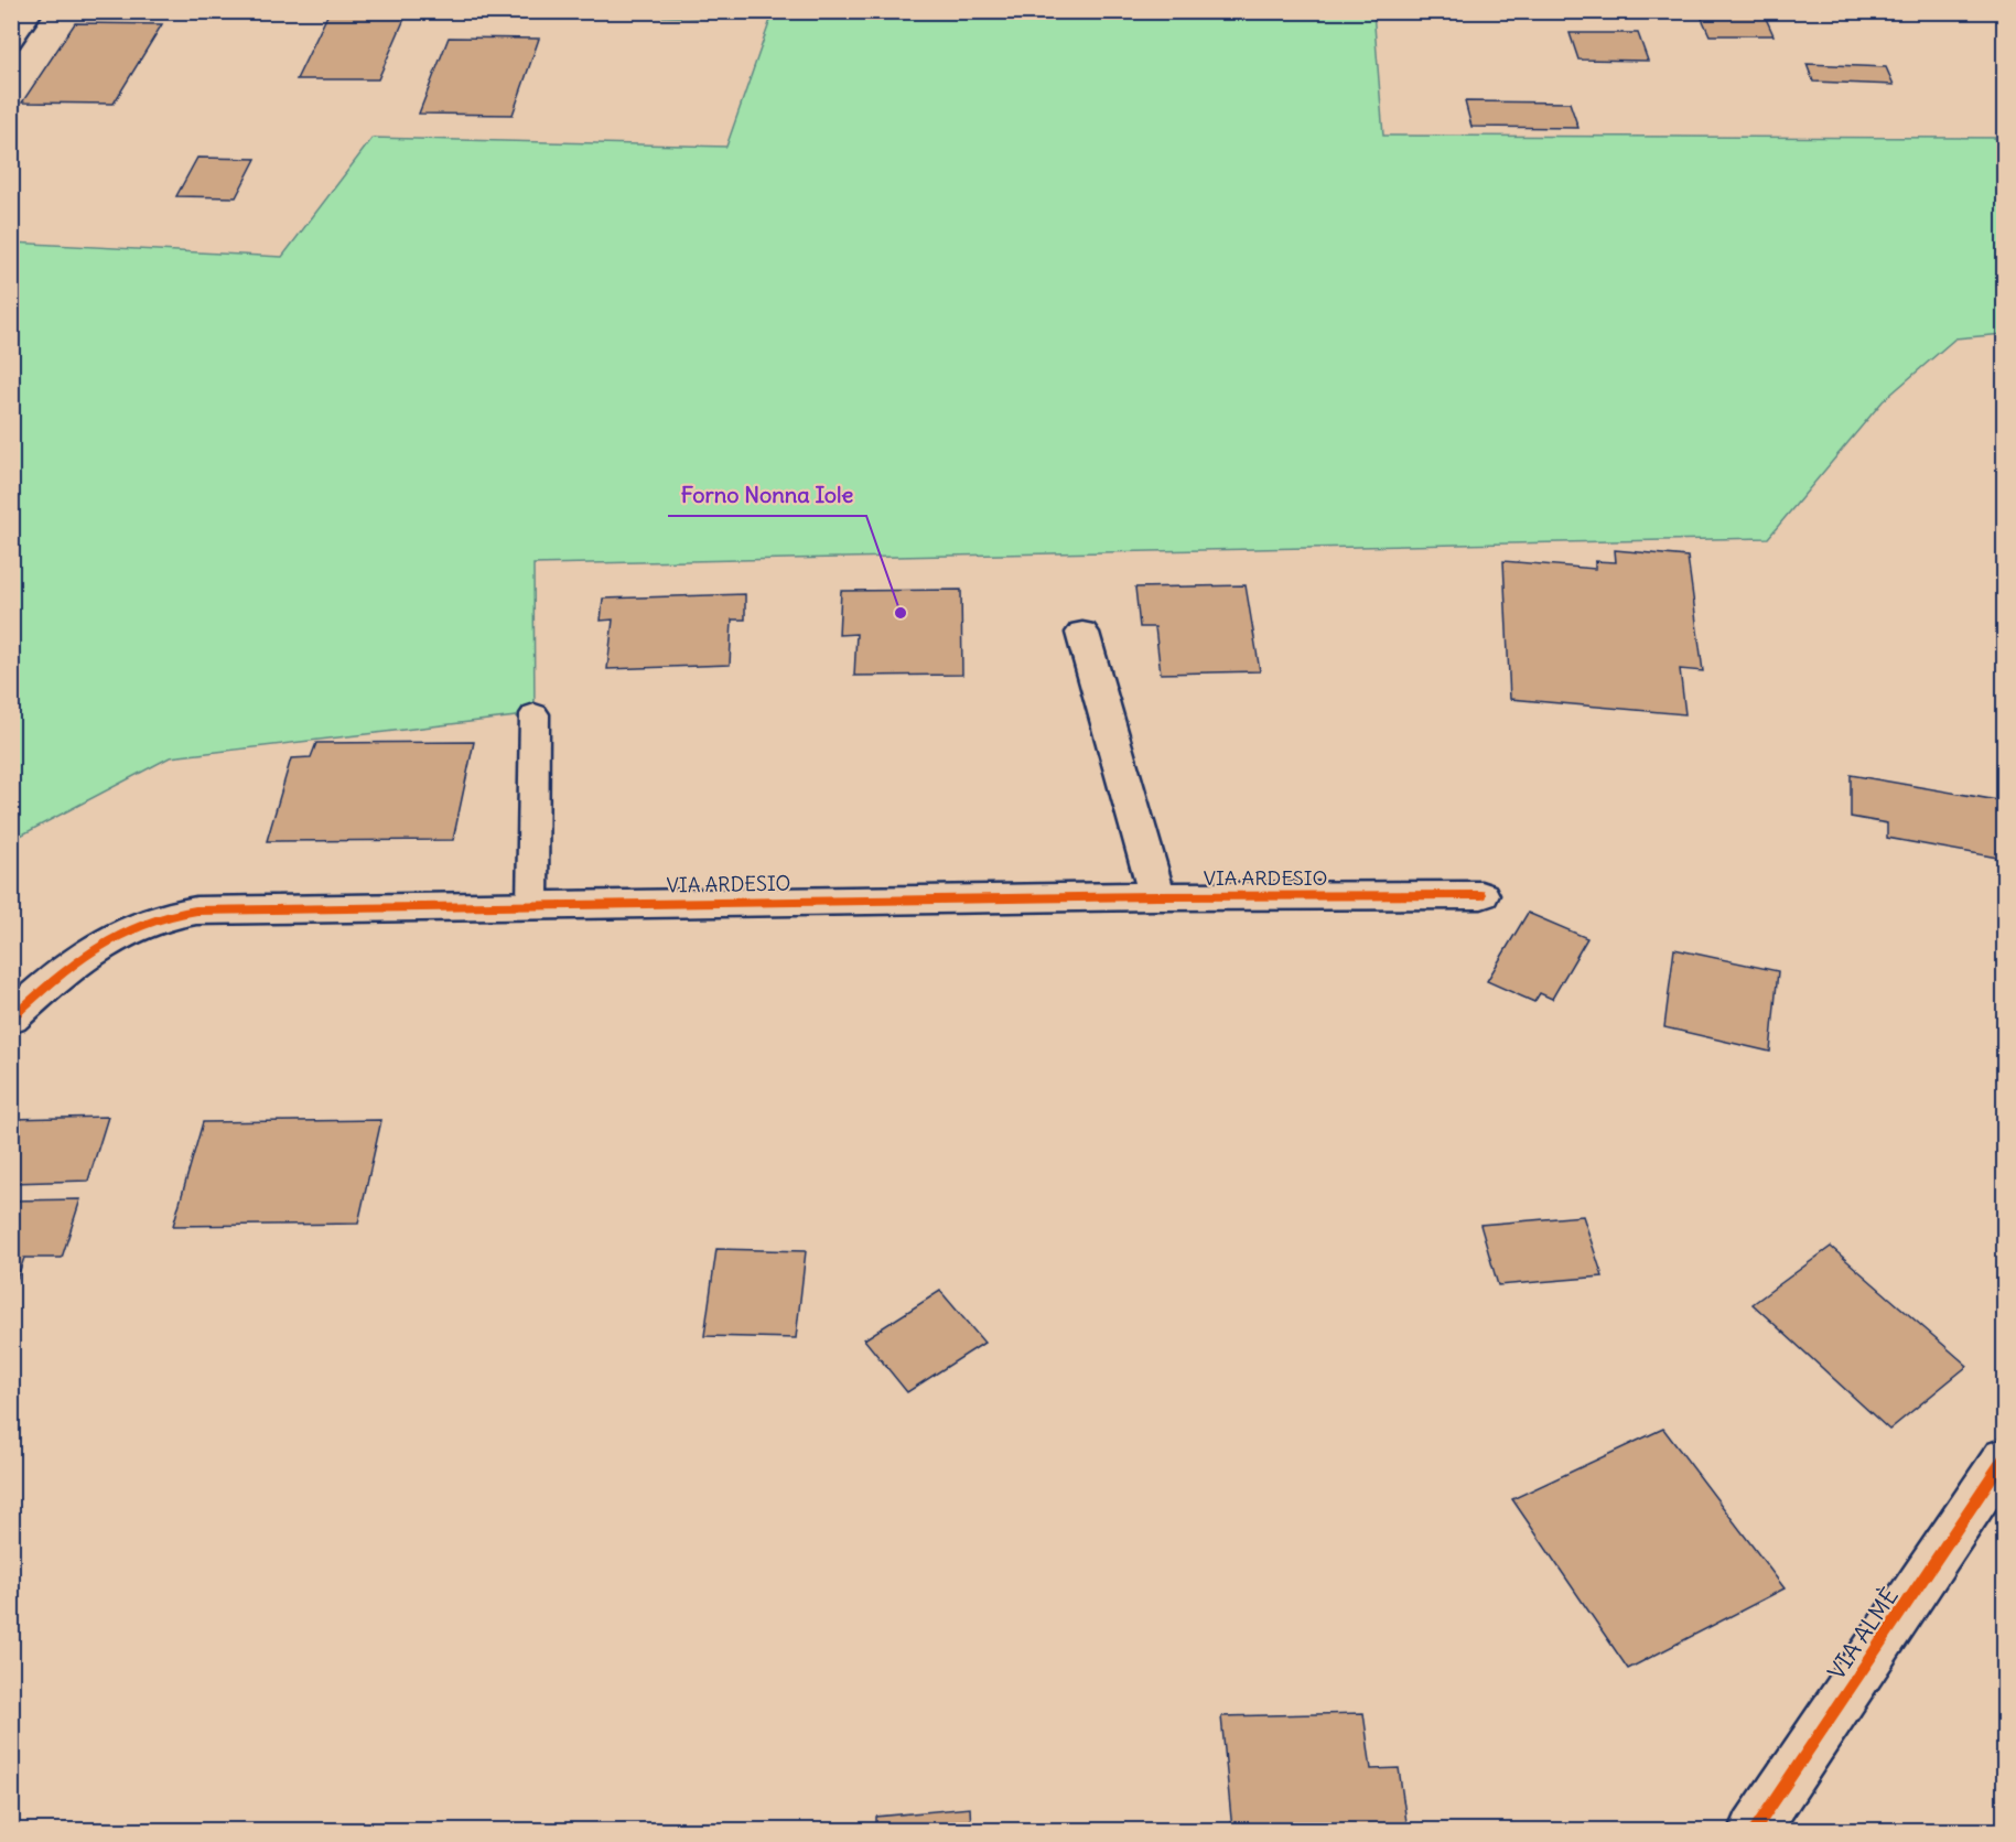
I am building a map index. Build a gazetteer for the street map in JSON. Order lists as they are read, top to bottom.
{
  "streets": {
    "street": ["VIA ARDESIO", "VIA ALMÈ"]
  },
  "places": ["Forno Nonna Iole"]
}
